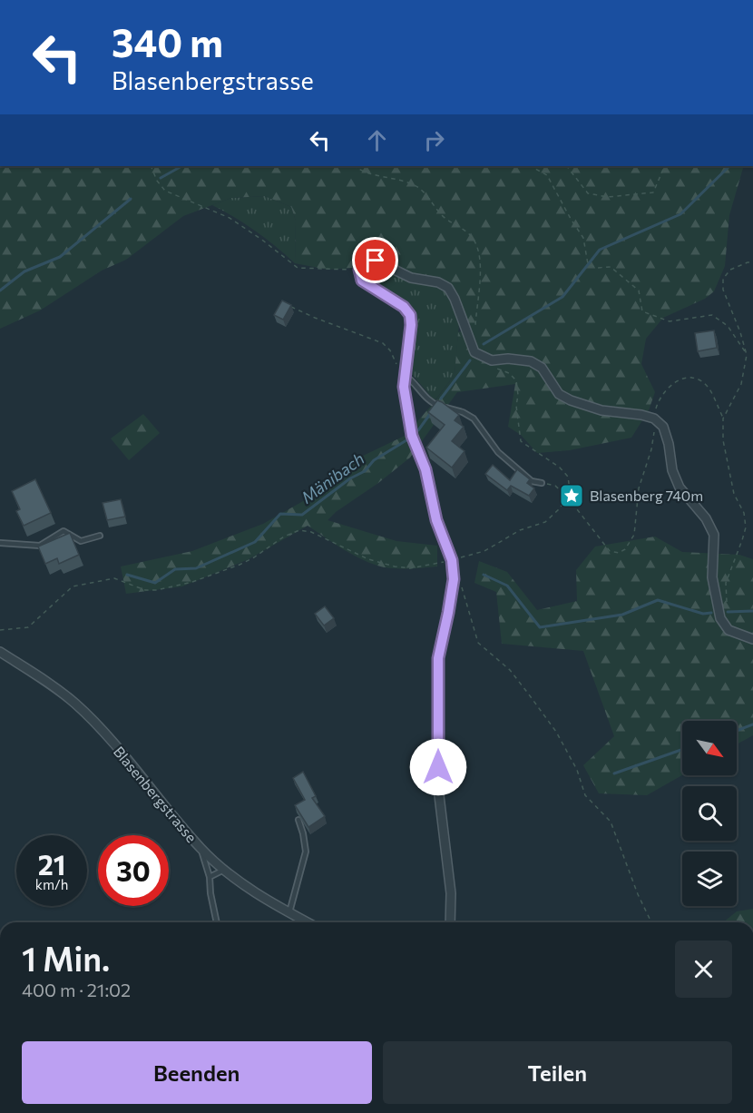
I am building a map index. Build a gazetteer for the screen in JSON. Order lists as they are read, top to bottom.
{
  "streets": {
    "street": ["Blasenbergstrasse"]
  },
  "water": ["Mänibach"],
  "places": {
    "place": ["Blasenberg 740m"]
  },
  "north": "bottom right",
  "page": {
    "turn": ["340 m", "Blasenbergstrasse"],
    "speed": "21 km/h",
    "limit": "30",
    "heading": ["1 Min.", "400 m · 21:02"],
    "buttons": ["Beenden", "Teilen"]
  }
}
